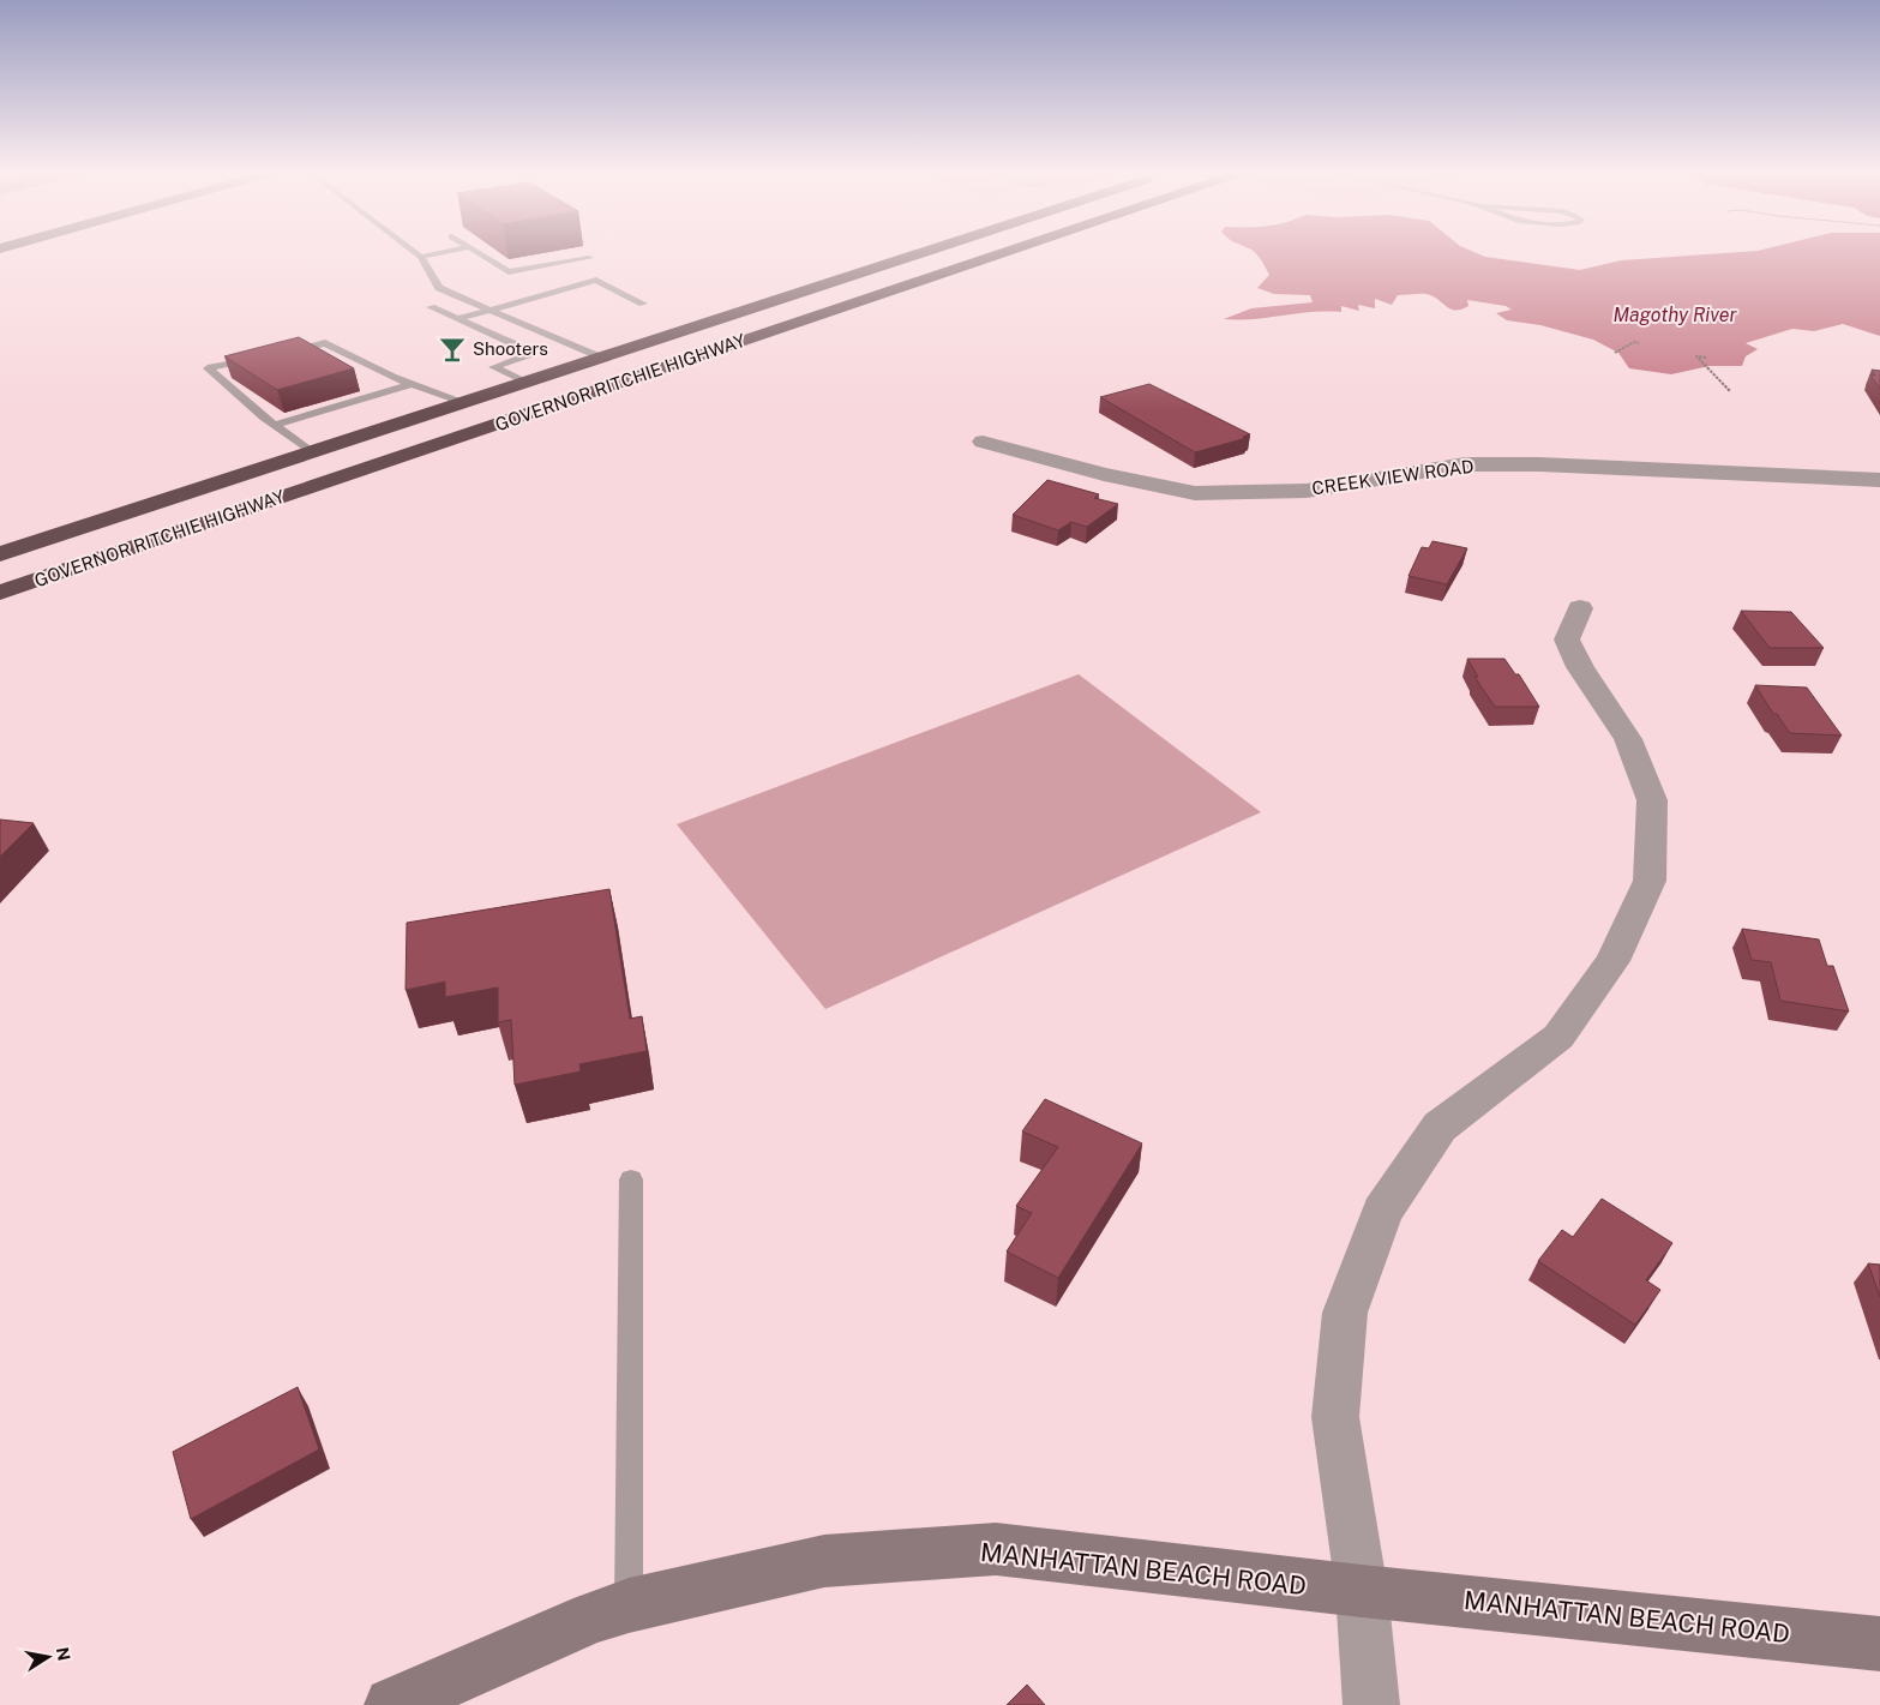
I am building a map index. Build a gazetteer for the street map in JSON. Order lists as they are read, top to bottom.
{
  "streets": {
    "highway": ["GOVERNOR RITCHIE HIGHWAY"],
    "street": ["CREEK VIEW ROAD", "MANHATTAN BEACH ROAD"]
  },
  "water": ["Magothy River"],
  "places": {
    "bar": ["Shooters"]
  },
  "north": "right"
}
